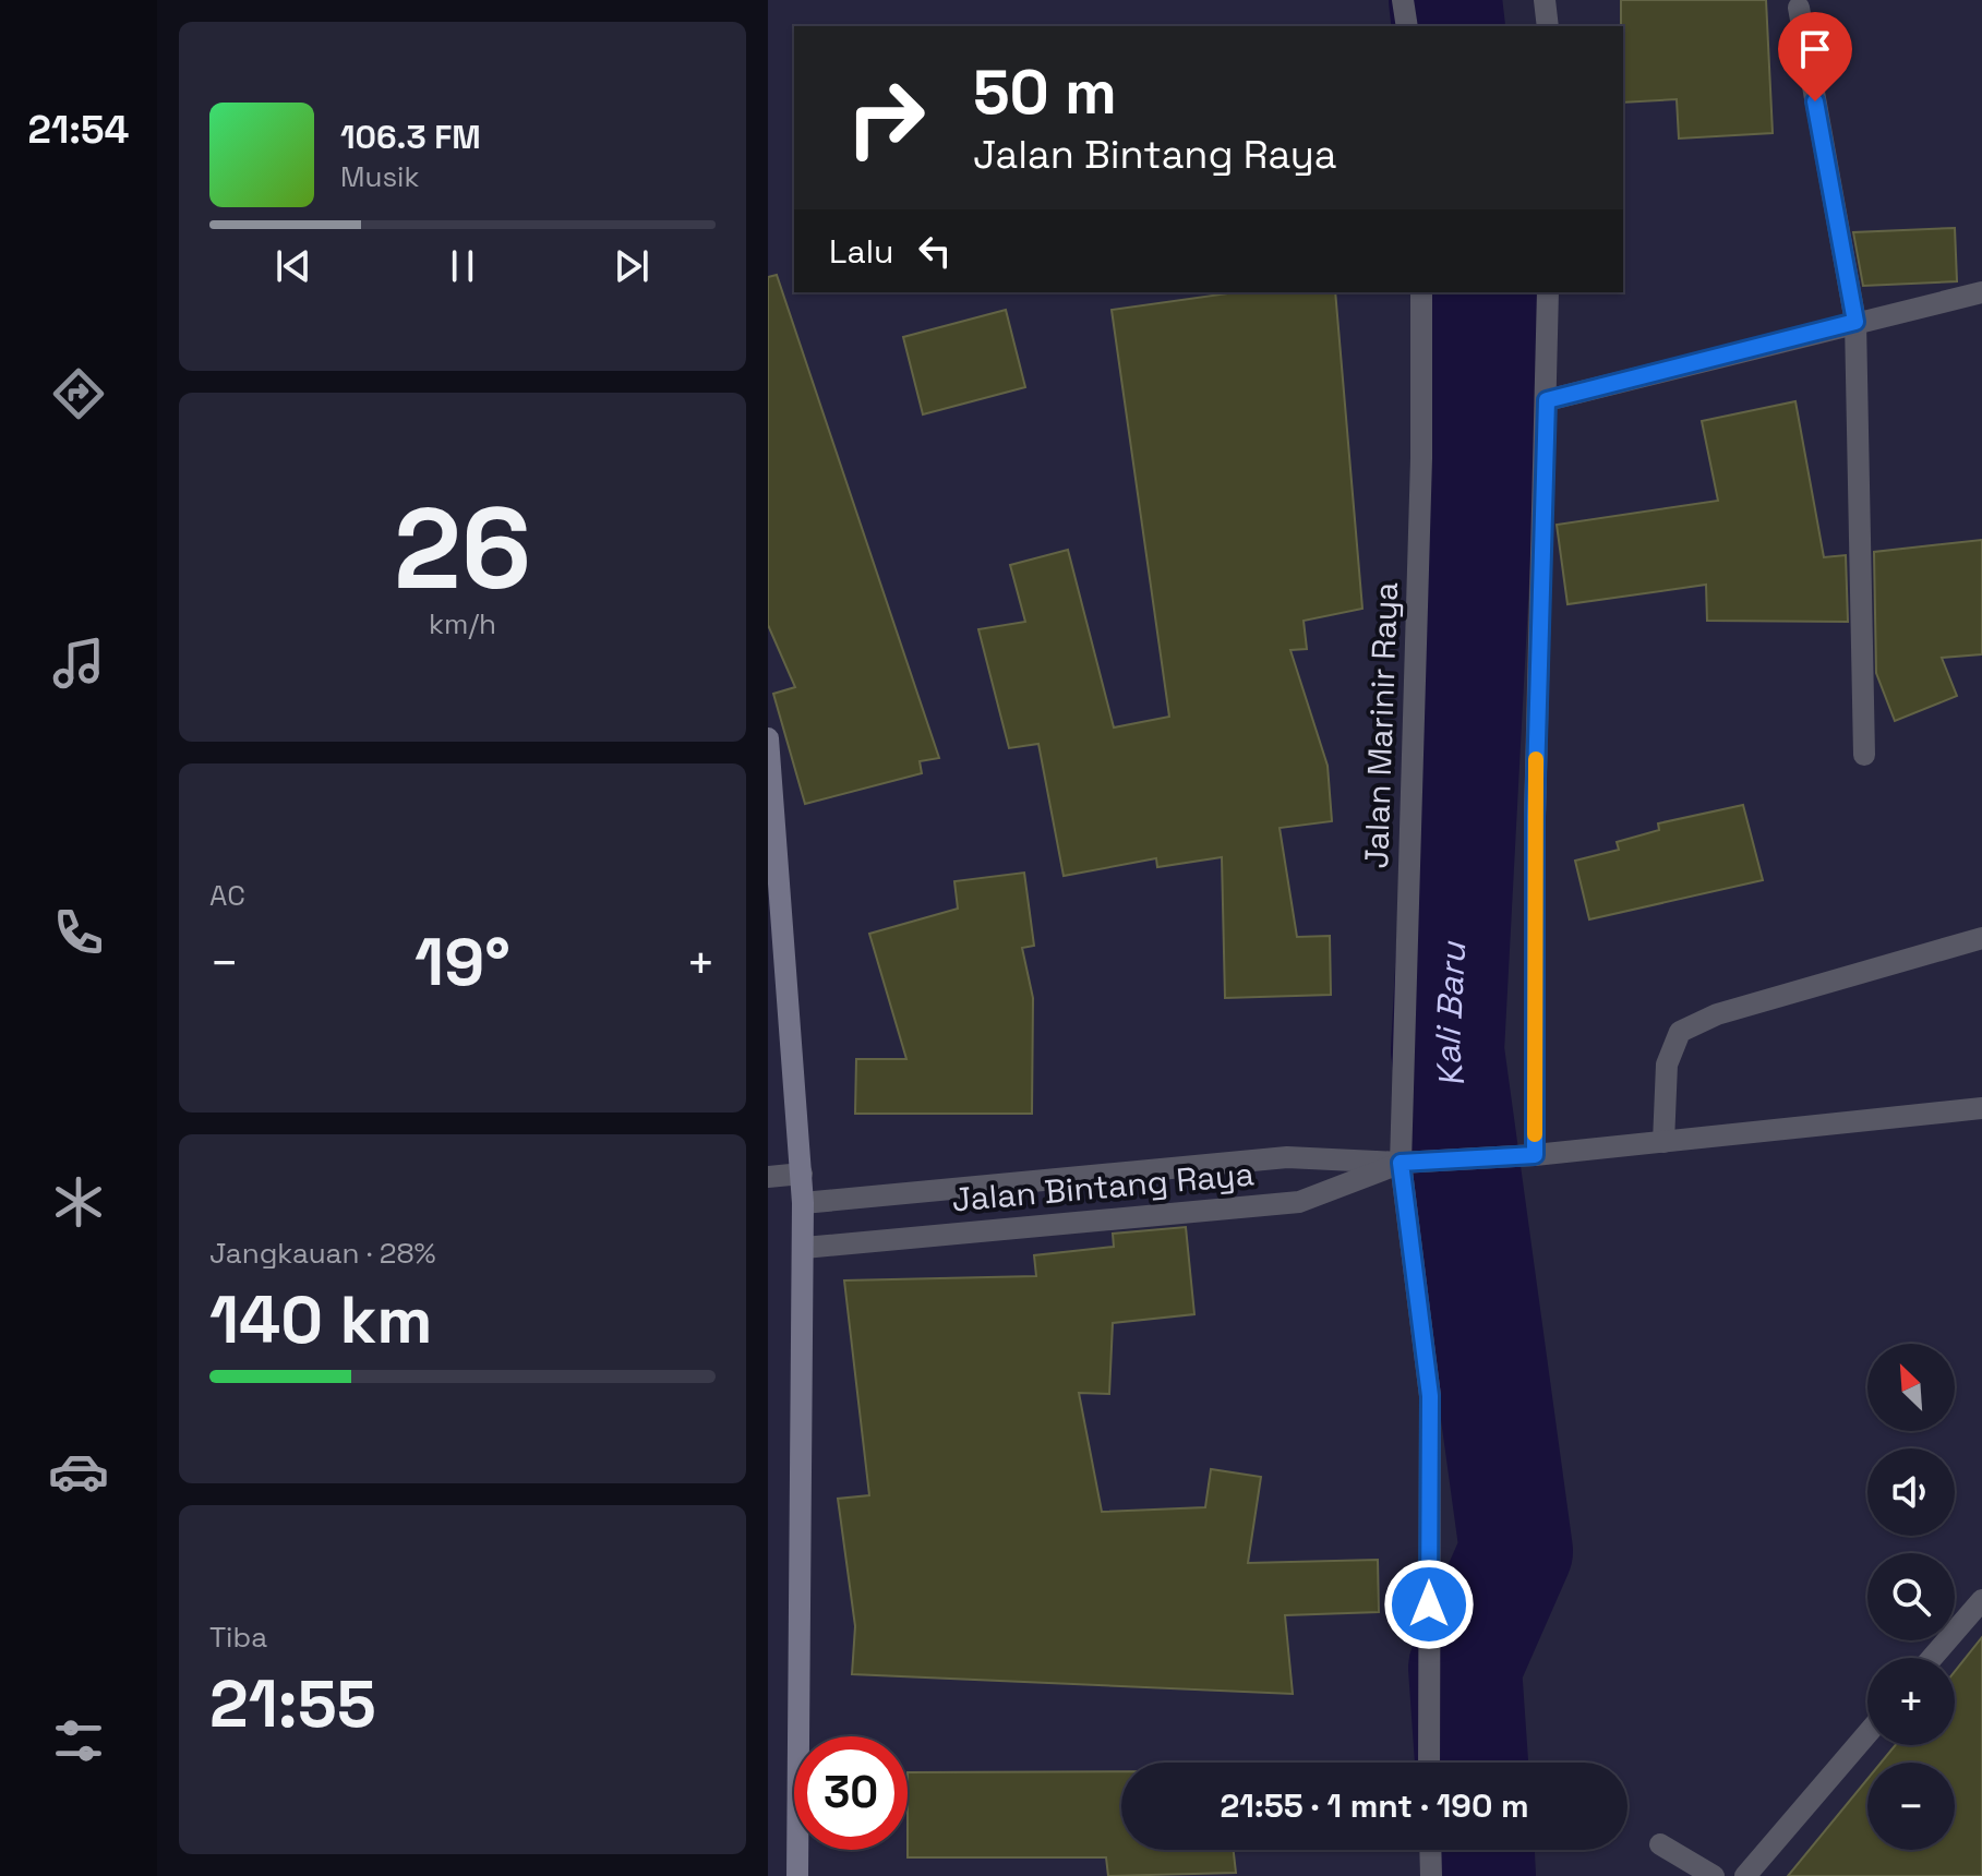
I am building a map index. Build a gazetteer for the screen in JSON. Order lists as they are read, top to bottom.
{
  "streets": {
    "street": ["Jalan Marinir Raya", "Jalan Bintang Raya"]
  },
  "crossings": [
    ["Jalan Marinir Raya", "Jalan Bintang Raya"]
  ],
  "water": ["Kali Baru"],
  "north": "top left",
  "page": {
    "tabs": "21:54",
    "turn": ["50 m", "Jalan Bintang Raya"],
    "song": ["106.3 FM", "Musik"],
    "then": "Lalu",
    "tile": [
      ["26", "km/h"],
      "AC",
      ["Jangkauan · 28%", "140 km"],
      ["Tiba", "21:55"]
    ],
    "heat": ["−", "19°", "+"],
    "map_buttons": ["+", "−"],
    "limit": "30",
    "trip": "21:55 · 1 mnt · 190 m"
  }
}
